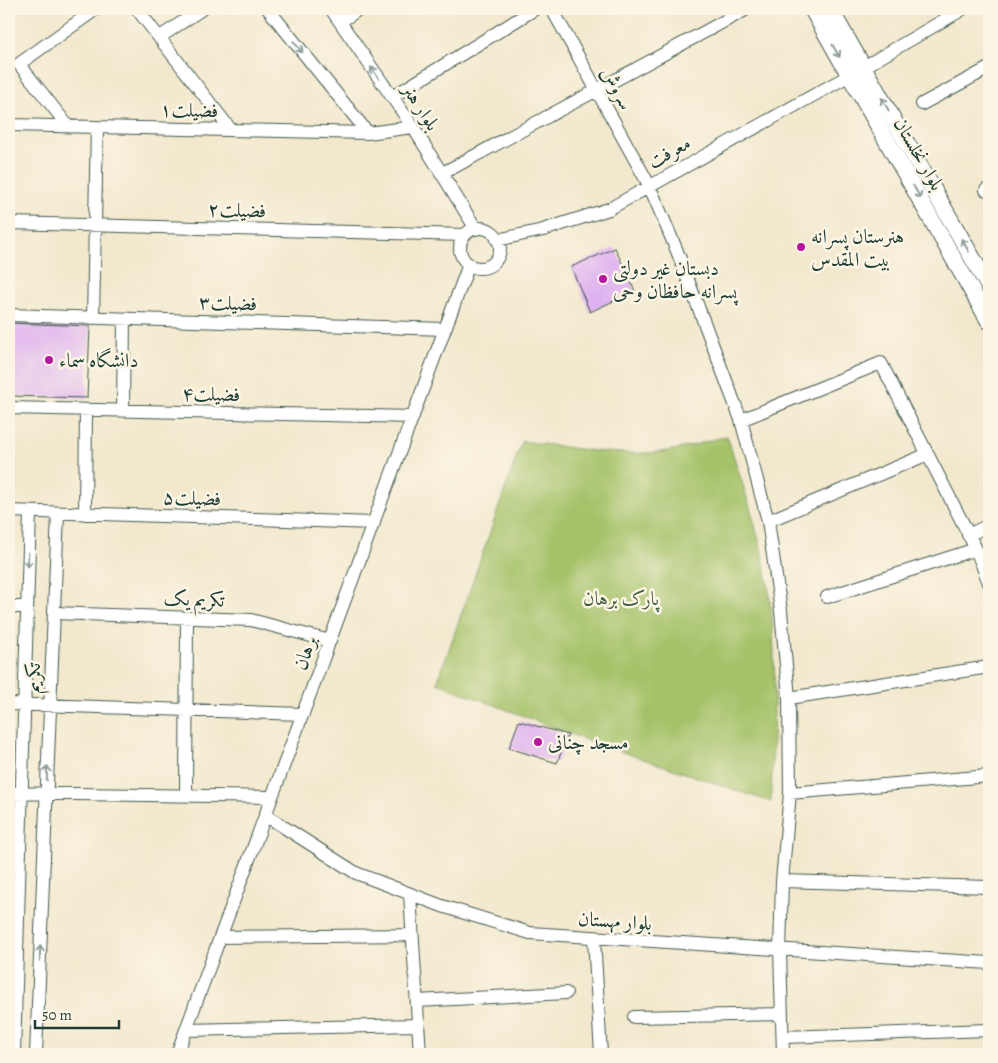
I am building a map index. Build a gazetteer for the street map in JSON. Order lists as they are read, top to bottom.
{
  "streets": {
    "main road": ["بلوار نخلستان"],
    "street": [
      "سروش",
      "بلوار هنر",
      "فضیلت۱",
      "معرفت",
      "فضیلت۲",
      "فضیلت۳",
      "فضیلت۴",
      "فضیلت۵",
      "تکریم یک",
      "برهان",
      "تکریم",
      "بلوار مهستان"
    ]
  },
  "crossings": [
    ["سروش", "معرفت"],
    ["سروش", "بلوار مهستان"],
    ["بلوار هنر", "فضیلت۱"],
    ["بلوار هنر", "معرفت"],
    ["بلوار هنر", "فضیلت۲"],
    ["بلوار هنر", "برهان"],
    ["معرفت", "بلوار نخلستان"],
    ["معرفت", "فضیلت۲"],
    ["معرفت", "برهان"],
    ["فضیلت۲", "برهان"],
    ["فضیلت۳", "برهان"],
    ["فضیلت۴", "برهان"],
    ["فضیلت۵", "برهان"],
    ["فضیلت۵", "تکریم"],
    ["تکریم یک", "برهان"],
    ["تکریم یک", "تکریم"],
    ["برهان", "بلوار مهستان"]
  ],
  "parks": ["پارک برهان"],
  "places": [
    "هنرستان پسرانه بیت المقدس",
    "دبستان غیر دولتی پسرانه حافظان وحی",
    "دانشگاه سماء",
    "مسجد چنانی"
  ],
  "scale_bar": "50 m"
}
